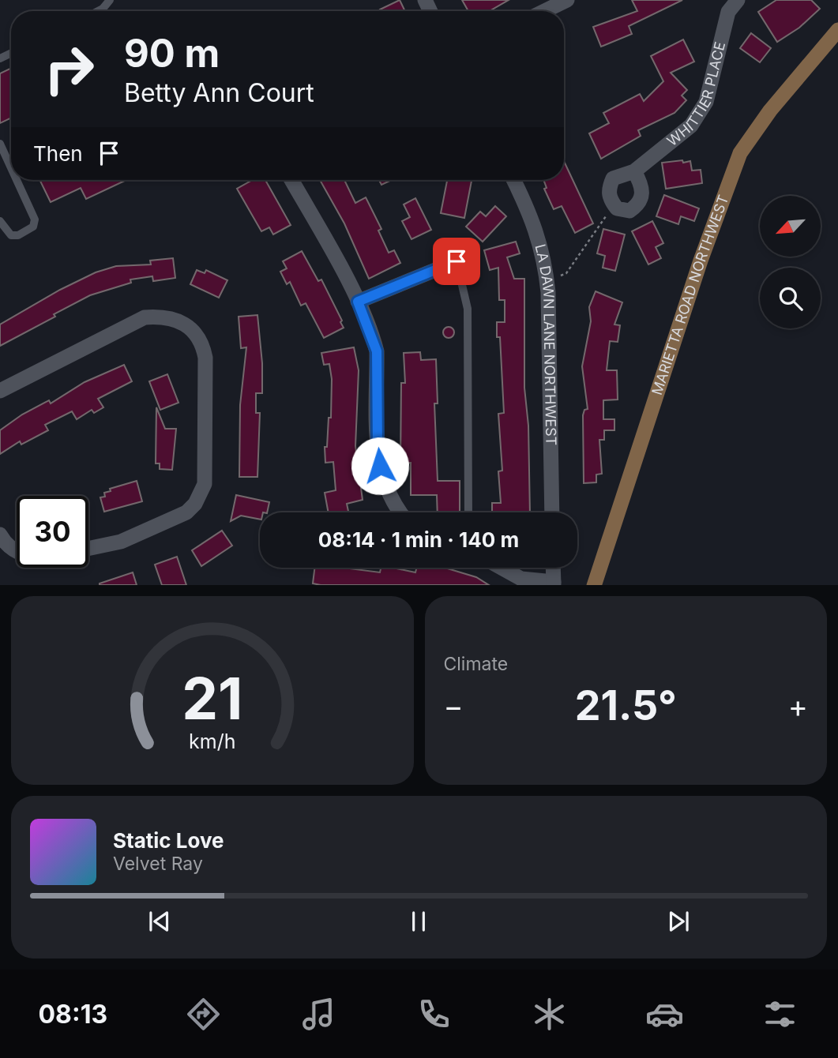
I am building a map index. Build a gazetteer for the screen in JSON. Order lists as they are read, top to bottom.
{
  "streets": {
    "main road": ["MARIETTA ROAD NORTHWEST"],
    "street": ["WHITTIER PLACE", "LA DAWN LANE NORTHWEST"]
  },
  "north": "bottom left",
  "page": {
    "turn": ["90 m", "Betty Ann Court"],
    "then": "Then",
    "limit": "30",
    "trip": "08:14 · 1 min · 140 m",
    "tile": "Climate",
    "heat": ["−", "21.5°", "+"],
    "song": ["Static Love", "Velvet Ray"],
    "tabs": "08:13",
    "gauge": ["21", "km/h"]
  }
}
